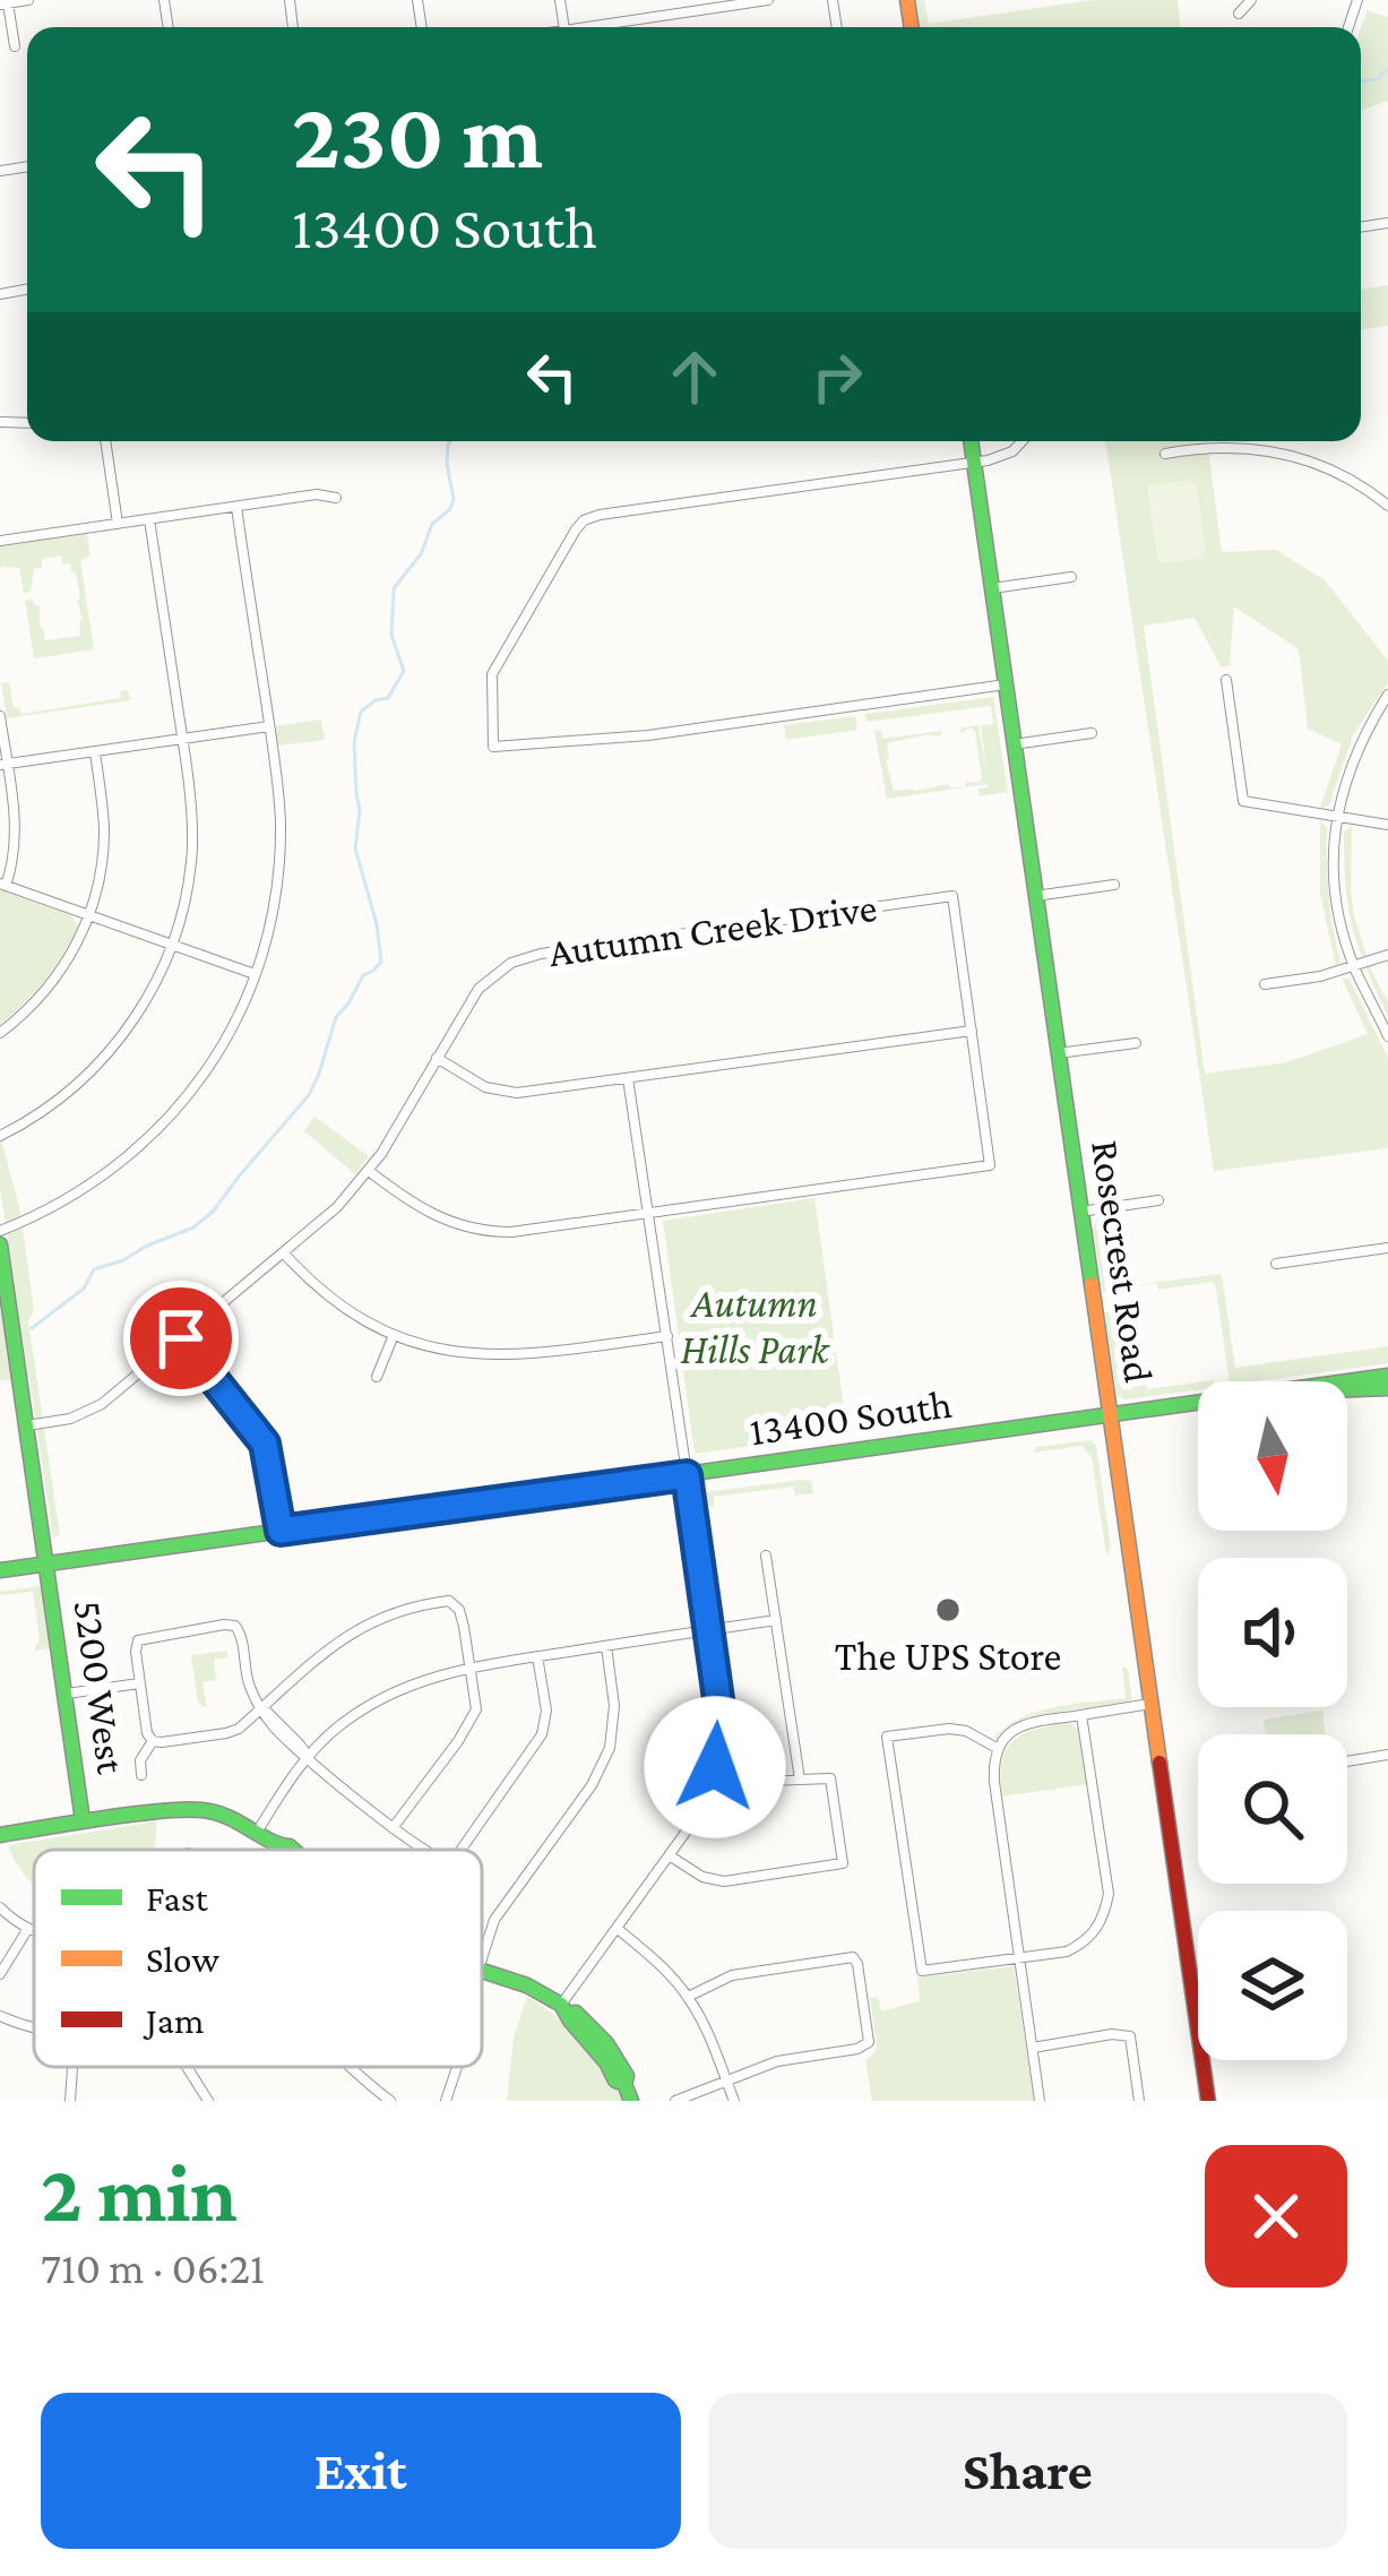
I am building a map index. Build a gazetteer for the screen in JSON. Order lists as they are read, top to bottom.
{
  "streets": {
    "main road": ["Rosecrest Road", "13400 South", "5200 West"],
    "street": ["Autumn Creek Drive"]
  },
  "crossings": [
    ["Autumn Creek Drive", "5200 West"],
    ["Rosecrest Road", "13400 South"],
    ["13400 South", "5200 West"]
  ],
  "parks": ["Autumn Hills Park"],
  "places": ["The UPS Store"],
  "legend": ["Fast", "Slow", "Jam"],
  "north": "bottom",
  "page": {
    "turn": ["230 m", "13400 South"],
    "heading": ["2 min", "710 m · 06:21"],
    "buttons": ["Exit", "Share"]
  }
}
